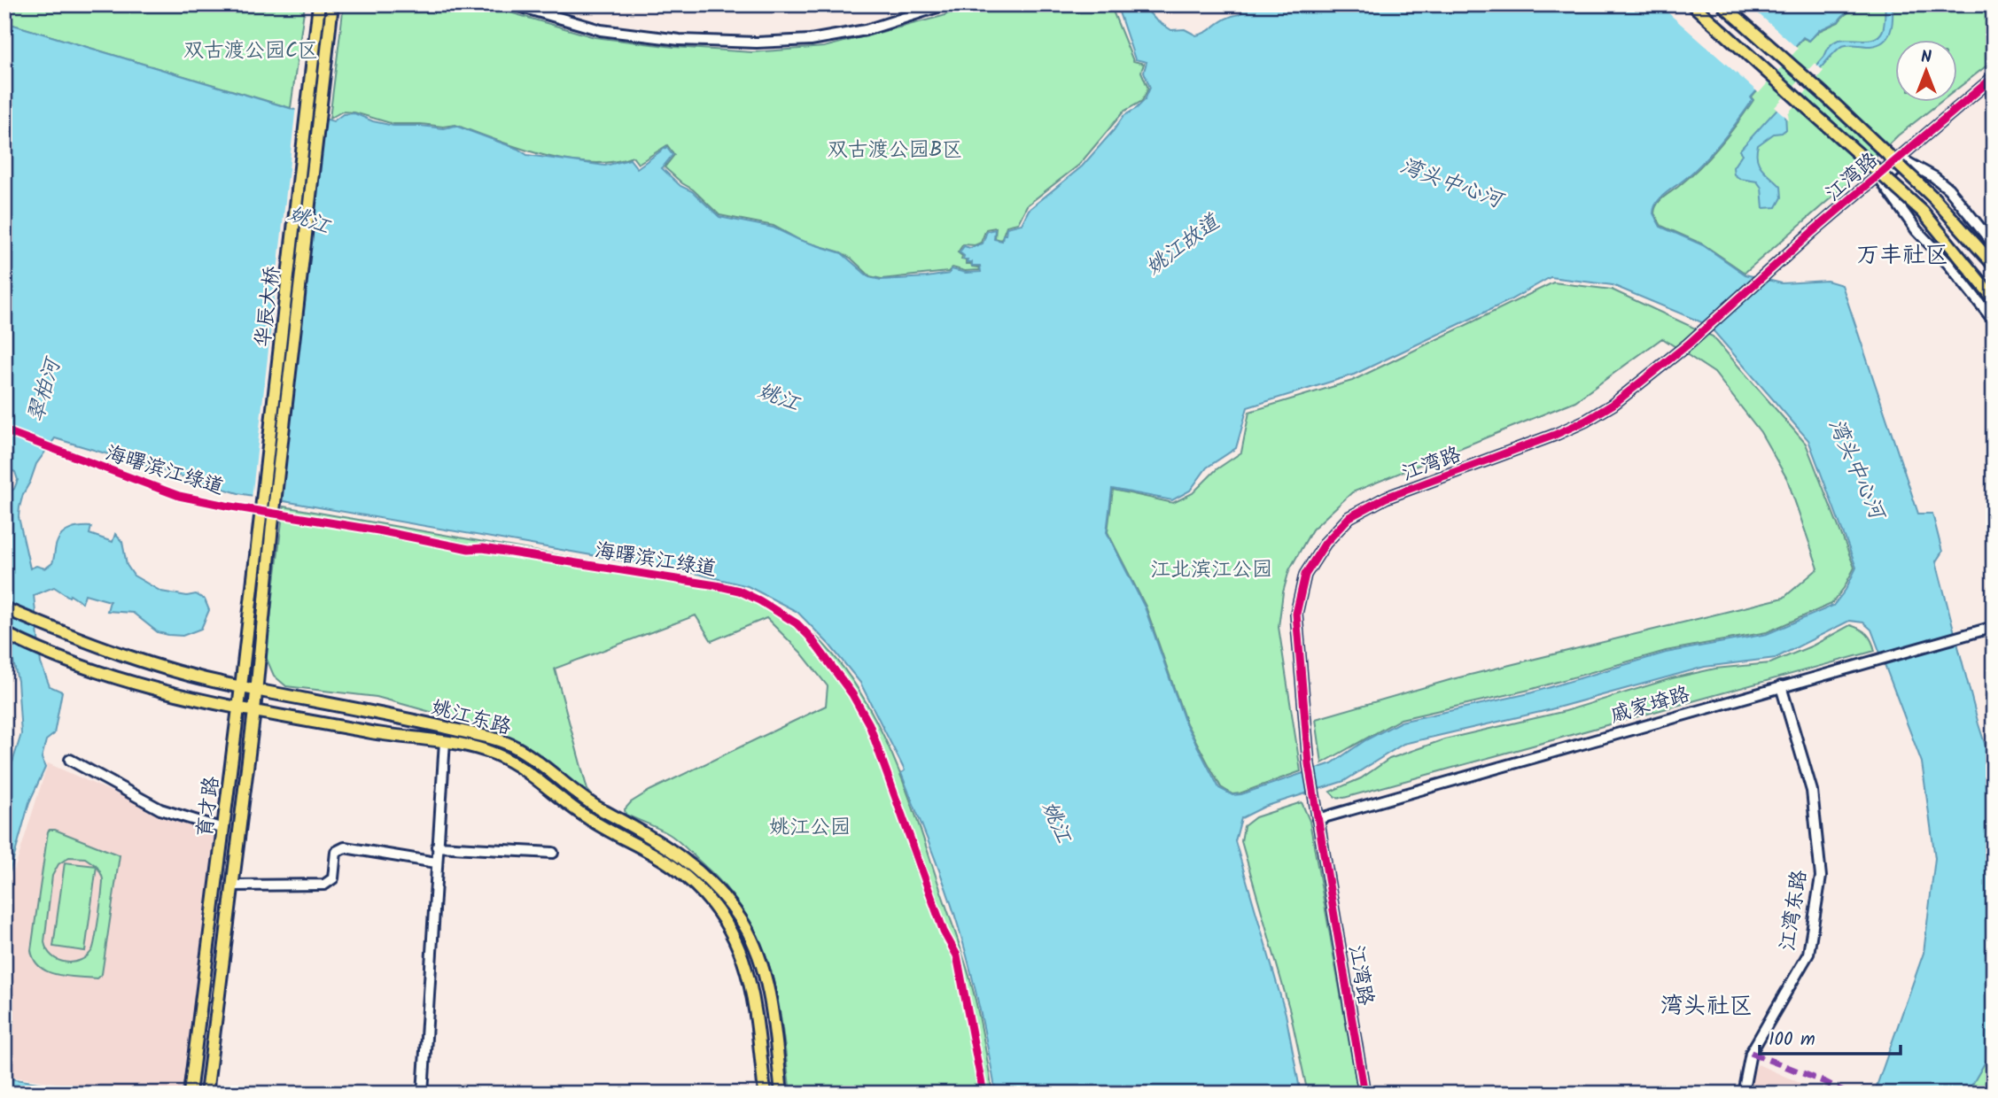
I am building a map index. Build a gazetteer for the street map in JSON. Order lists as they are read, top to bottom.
{
  "streets": {
    "main road": ["华辰大桥", "姚江东路", "育才路"],
    "street": ["江湾路", "戚家𡍲路", "江湾东路"],
    "cycle path": ["海曙滨江绿道"]
  },
  "crossings": [
    ["江湾路", "戚家𡍲路"],
    ["华辰大桥", "育才路"],
    ["戚家𡍲路", "江湾东路"],
    ["姚江东路", "育才路"]
  ],
  "districts": ["万丰社区", "湾头社区"],
  "water": [
    "湾头中心河",
    "姚江",
    "姚江故道",
    "翠柏河"
  ],
  "parks": [
    "双古渡公园C区",
    "双古渡公园B区",
    "江北滨江公园",
    "姚江公园"
  ],
  "scale_bar": "100 m",
  "north": "top"
}
